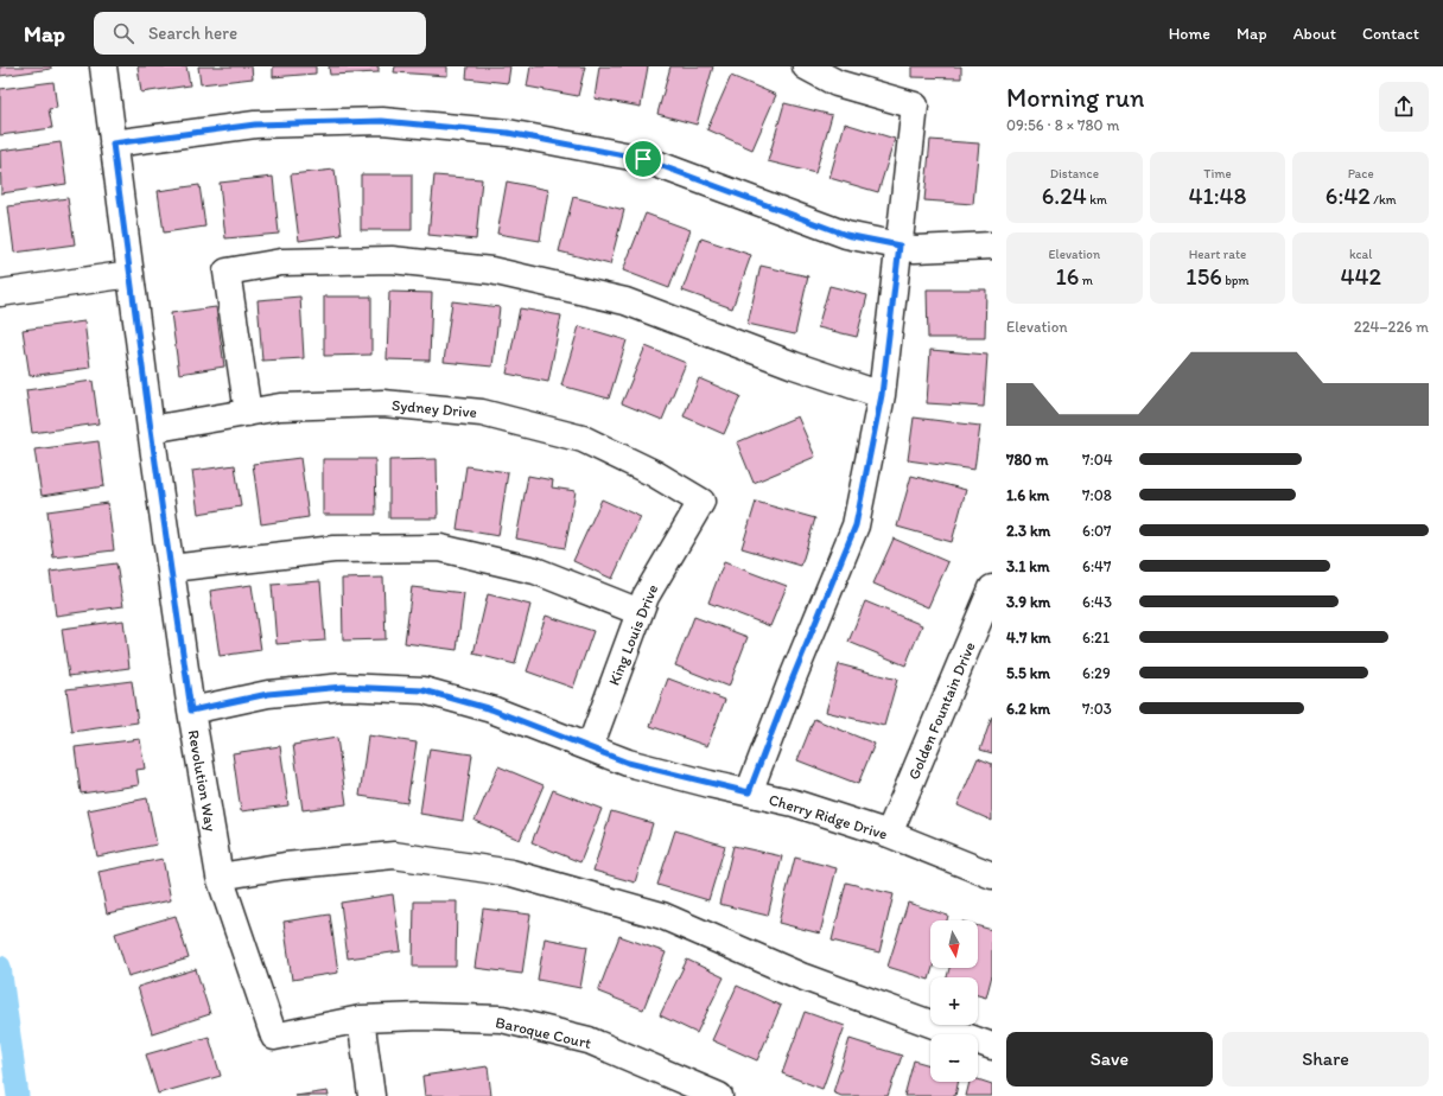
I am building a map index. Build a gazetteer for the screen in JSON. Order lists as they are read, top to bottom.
{
  "streets": {
    "street": [
      "Sydney Drive",
      "King Louis Drive",
      "Golden Fountain Drive",
      "Revolution Way",
      "Cherry Ridge Drive",
      "Baroque Court"
    ]
  },
  "crossings": [
    ["Sydney Drive", "King Louis Drive"],
    ["Sydney Drive", "Revolution Way"],
    ["King Louis Drive", "Cherry Ridge Drive"],
    ["Golden Fountain Drive", "Cherry Ridge Drive"],
    ["Revolution Way", "Cherry Ridge Drive"],
    ["Revolution Way", "Baroque Court"]
  ],
  "north": "bottom",
  "page": {
    "header": "Map",
    "search": "Search here",
    "nav": [
      "Home",
      "Map",
      "About",
      "Contact"
    ],
    "heading": ["Morning run", "09:56 · 8 × 780 m"],
    "stats": [
      ["Distance", "6.24 km"],
      ["Time", "41:48"],
      ["Pace", "6:42 /km"],
      ["Elevation", "16 m"],
      ["Heart rate", "156 bpm"],
      ["kcal", "442"]
    ],
    "chart": ["Elevation", "224–226 m"],
    "list": [
      {
        "name": "780 m",
        "note": "7:04"
      },
      {
        "name": "1.6 km",
        "note": "7:08"
      },
      {
        "name": "2.3 km",
        "note": "6:07"
      },
      {
        "name": "3.1 km",
        "note": "6:47"
      },
      {
        "name": "3.9 km",
        "note": "6:43"
      },
      {
        "name": "4.7 km",
        "note": "6:21"
      },
      {
        "name": "5.5 km",
        "note": "6:29"
      },
      {
        "name": "6.2 km",
        "note": "7:03"
      }
    ],
    "map_buttons": ["+", "−"],
    "buttons": ["Save", "Share"]
  }
}
